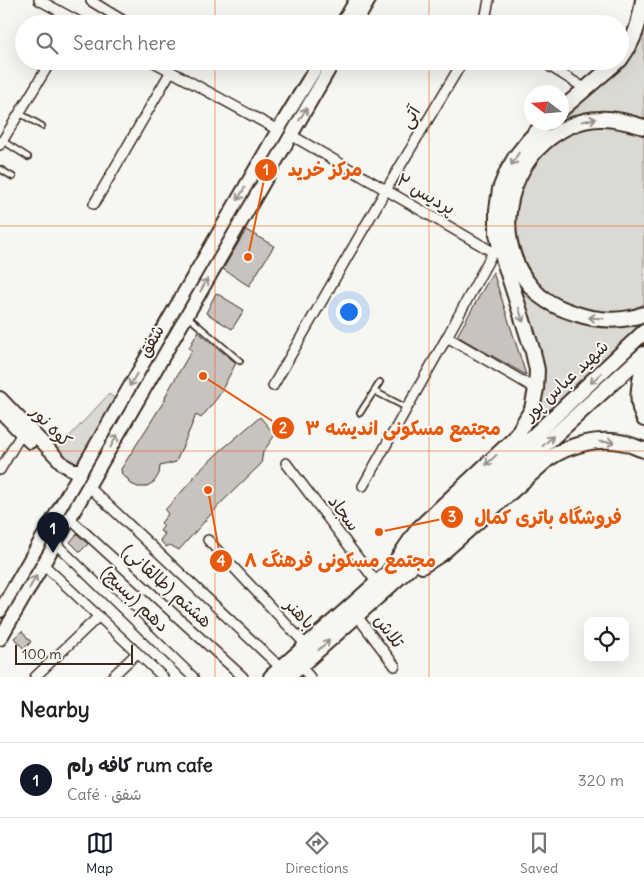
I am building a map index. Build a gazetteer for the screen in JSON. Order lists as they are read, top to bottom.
{
  "streets": {
    "main road": ["شفق", "شهید عباس پور", "کوه نور"],
    "street": [
      "آتی",
      "پردیس ۲",
      "سجاد",
      "هشتم (طالقانی)",
      "دهم (بسیج)",
      "باهنر",
      "تلاش"
    ]
  },
  "crossings": [
    ["آتی", "پردیس ۲"],
    ["پردیس ۲", "شفق"],
    ["شفق", "کوه نور"],
    ["شفق", "هشتم (طالقانی)"],
    ["شفق", "دهم (بسیج)"],
    ["شهید عباس پور", "سجاد"],
    ["شهید عباس پور", "باهنر"],
    ["شهید عباس پور", "تلاش"]
  ],
  "places": [
    "مرکز خرید",
    "مجتمع مسکونی اندیشه ۳",
    "مجتمع مسکونی فرهنگ ۸",
    "فروشگاه باتری کمال"
  ],
  "scale_bar": "100 m",
  "north": "left",
  "page": {
    "search": "Search here",
    "pins": "1",
    "scale": "100 m",
    "heading": "Nearby",
    "list": [
      {
        "mark": "1",
        "name": "کافه رام rum cafe",
        "note": "Café · شفق",
        "value": "320 m"
      }
    ],
    "nav": ["Map", "Directions", "Saved"]
  }
}
